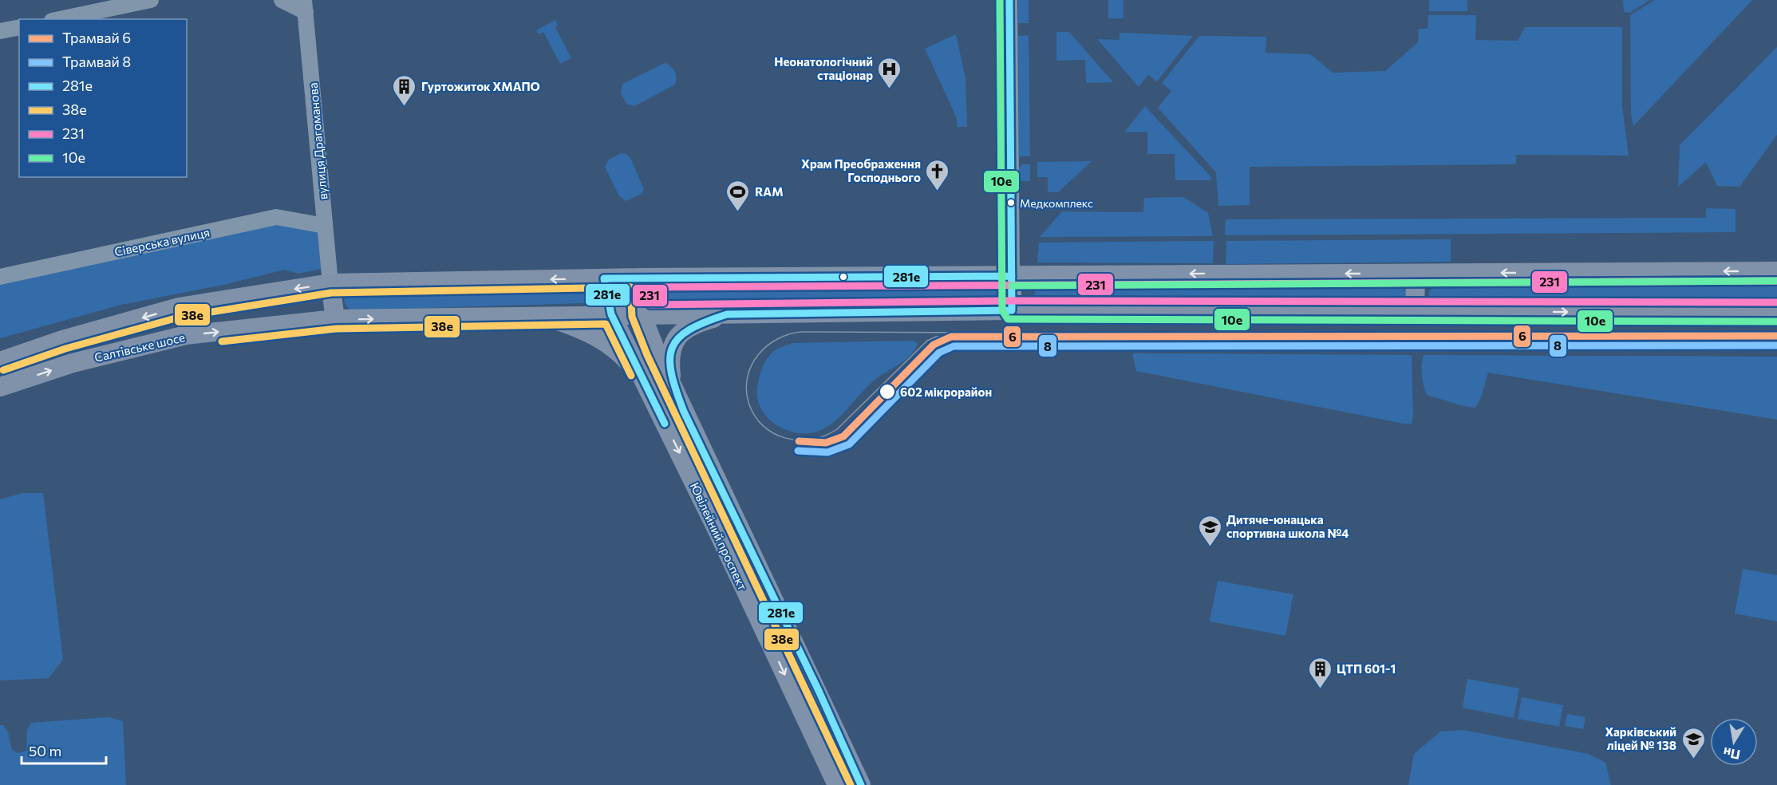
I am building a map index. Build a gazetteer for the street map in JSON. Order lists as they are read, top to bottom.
{
  "streets": {
    "main road": ["Салтівське шосе", "Ювілейний проспект"],
    "street": ["вулиця Драгоманова", "Сіверська вулиця"]
  },
  "crossings": [
    ["вулиця Драгоманова", "Сіверська вулиця"],
    ["Салтівське шосе", "Ювілейний проспект"]
  ],
  "places": {
    "hospital": ["Неонатологічний стаціонар"],
    "building": ["Гуртожиток ХМАПО", "ЦТП 601-1"],
    "church": ["Храм Преображення Господнього"],
    "other": ["Медкомплекс", "602 мікрорайон"],
    "sports": ["RAM"],
    "school or university": ["Дитяче-юнацька спортивна школа №4", "Харківський ліцей № 138"]
  },
  "lines": [
    "transit line 281е",
    "transit line 10е",
    "transit line 231",
    "transit line 38е",
    "tram line 6",
    "tram line 8"
  ],
  "legend": [
    "Трамвай 6",
    "Трамвай 8",
    "281е",
    "38е",
    "231",
    "10е"
  ],
  "scale_bar": "50 m",
  "north": "bottom"
}
